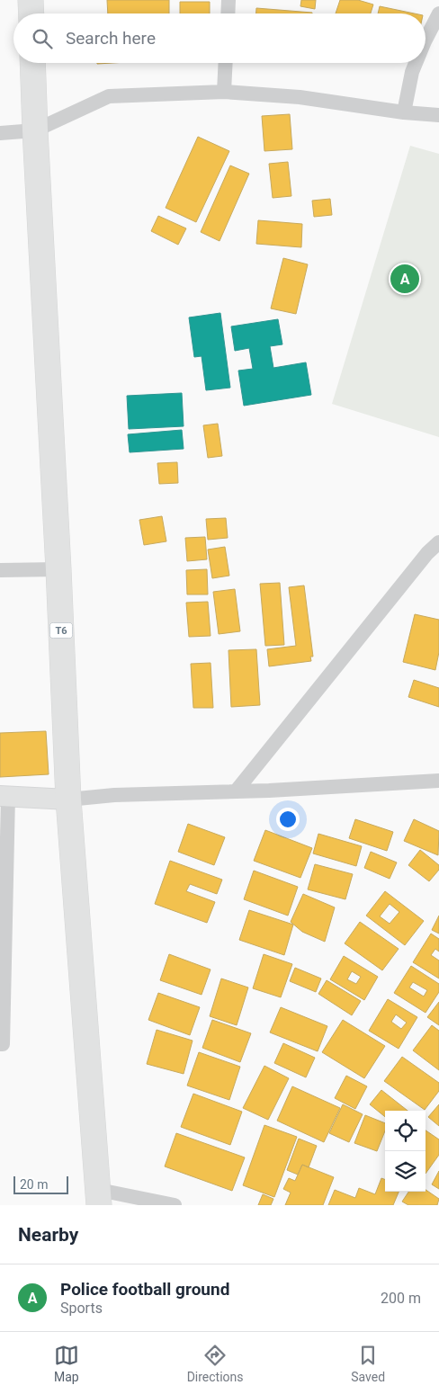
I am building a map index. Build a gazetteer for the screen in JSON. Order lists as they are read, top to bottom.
{
  "streets": {
    "highway": ["T6"]
  },
  "scale_bar": "20 m",
  "page": {
    "search": "Search here",
    "pins": "A",
    "scale": "20 m",
    "heading": "Nearby",
    "list": [
      {
        "mark": "A",
        "name": "Police football ground",
        "note": "Sports",
        "value": "200 m"
      }
    ],
    "nav": ["Map", "Directions", "Saved"]
  }
}
